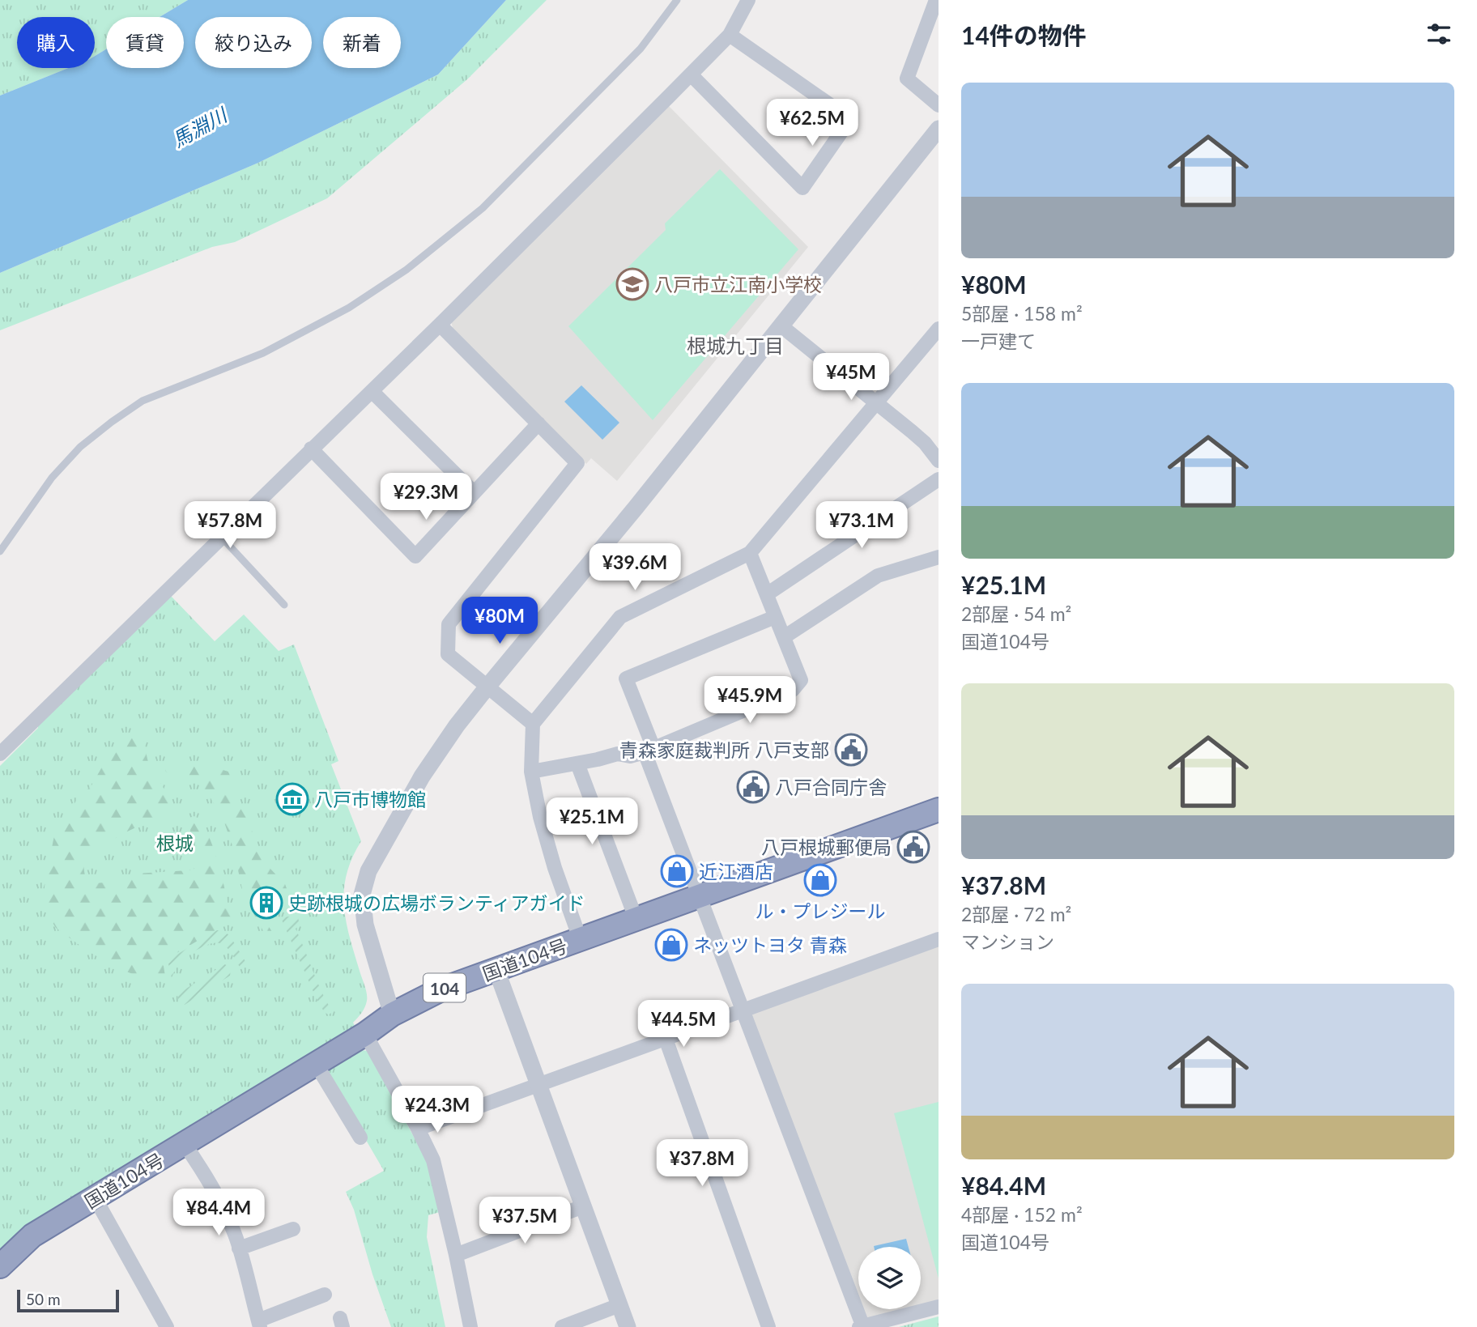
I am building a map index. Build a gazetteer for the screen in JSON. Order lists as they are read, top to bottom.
{
  "streets": {
    "highway": ["国道104号", "104"]
  },
  "districts": ["根城九丁目"],
  "water": ["馬淵川"],
  "parks": ["根城"],
  "places": {
    "school or university": ["八戸市立江南小学校"],
    "public building": ["青森家庭裁判所 八戸支部", "八戸合同庁舎", "八戸根城郵便局"],
    "museum": ["八戸市博物館"],
    "shop": ["近江酒店", "ル・プレジール", "ネッツトヨタ 青森"],
    "building": ["史跡根城の広場ボランティアガイド"]
  },
  "scale_bar": "50 m",
  "page": {
    "heading": "14件の物件",
    "chip": [
      "購入",
      "賃貸",
      "絞り込み",
      "新着"
    ],
    "list": [
      {
        "name": "¥80M",
        "note": "5部屋 · 158 m² · 一戸建て"
      },
      {
        "name": "¥25.1M",
        "note": "2部屋 · 54 m² · 国道104号"
      },
      {
        "name": "¥37.8M",
        "note": "2部屋 · 72 m² · マンション"
      },
      {
        "name": "¥84.4M",
        "note": "4部屋 · 152 m² · 国道104号"
      }
    ],
    "price": [
      "¥62.5M",
      "¥45M",
      "¥29.3M",
      "¥57.8M",
      "¥73.1M",
      "¥39.6M",
      "¥80M",
      "¥45.9M",
      "¥25.1M",
      "¥44.5M",
      "¥24.3M",
      "¥37.8M",
      "¥84.4M",
      "¥37.5M"
    ],
    "scale": "50 m"
  }
}
